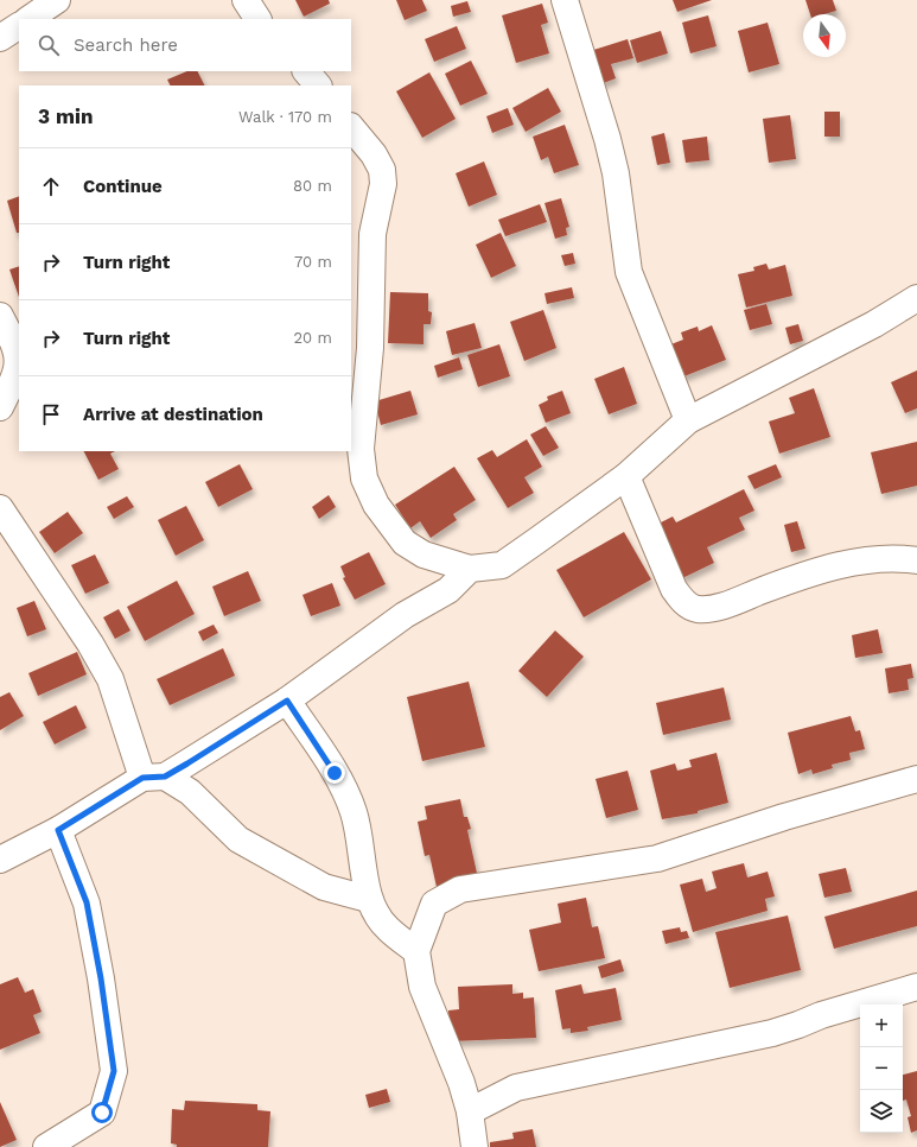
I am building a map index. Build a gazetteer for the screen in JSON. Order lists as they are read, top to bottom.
{
  "north": "bottom",
  "page": {
    "search": "Search here",
    "heading": ["3 min", "Walk · 170 m"],
    "list": [
      ["Continue", "80 m"],
      ["Turn right", "70 m"],
      ["Turn right", "20 m"],
      "Arrive at destination"
    ],
    "map_buttons": ["+", "−"]
  }
}
